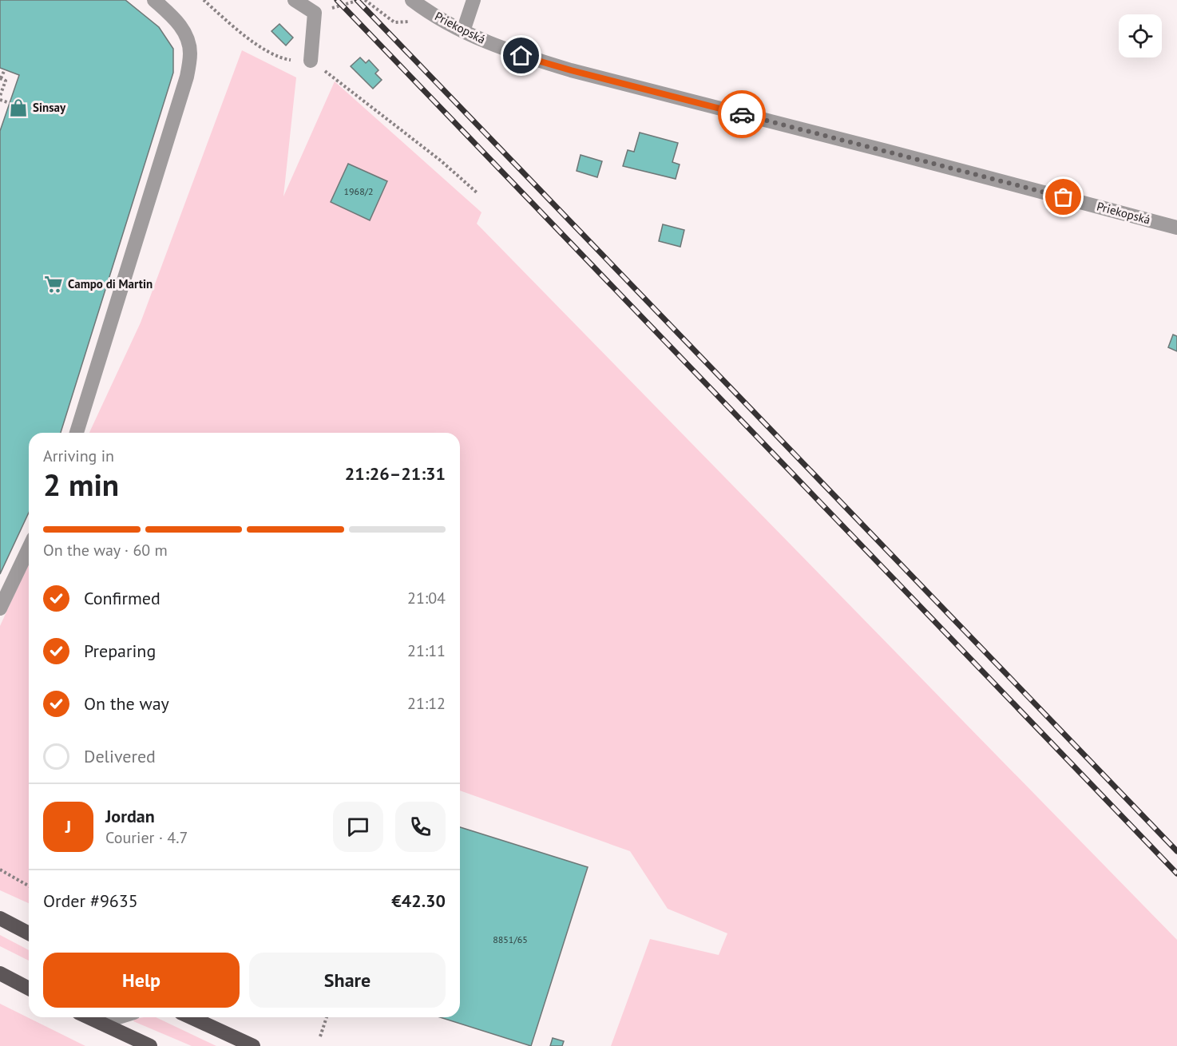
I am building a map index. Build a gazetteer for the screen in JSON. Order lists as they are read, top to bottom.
{
  "streets": {
    "street": ["Priekopská"]
  },
  "places": {
    "shop": ["Sinsay"],
    "supermarket": ["Campo di Martin"]
  },
  "house_numbers": ["1968/2", "8851/65"],
  "page": {
    "heading": ["2 min", "Arriving in", "21:26–21:31"],
    "panel": [
      "Jordan",
      "Courier · 4.7",
      "Order #9635",
      "€42.30"
    ],
    "bar": "On the way · 60 m",
    "list": [
      ["Confirmed", "21:04"],
      ["Preparing", "21:11"],
      ["On the way", "21:12"],
      "Delivered"
    ],
    "round": "J",
    "buttons": ["Help", "Share"]
  }
}
